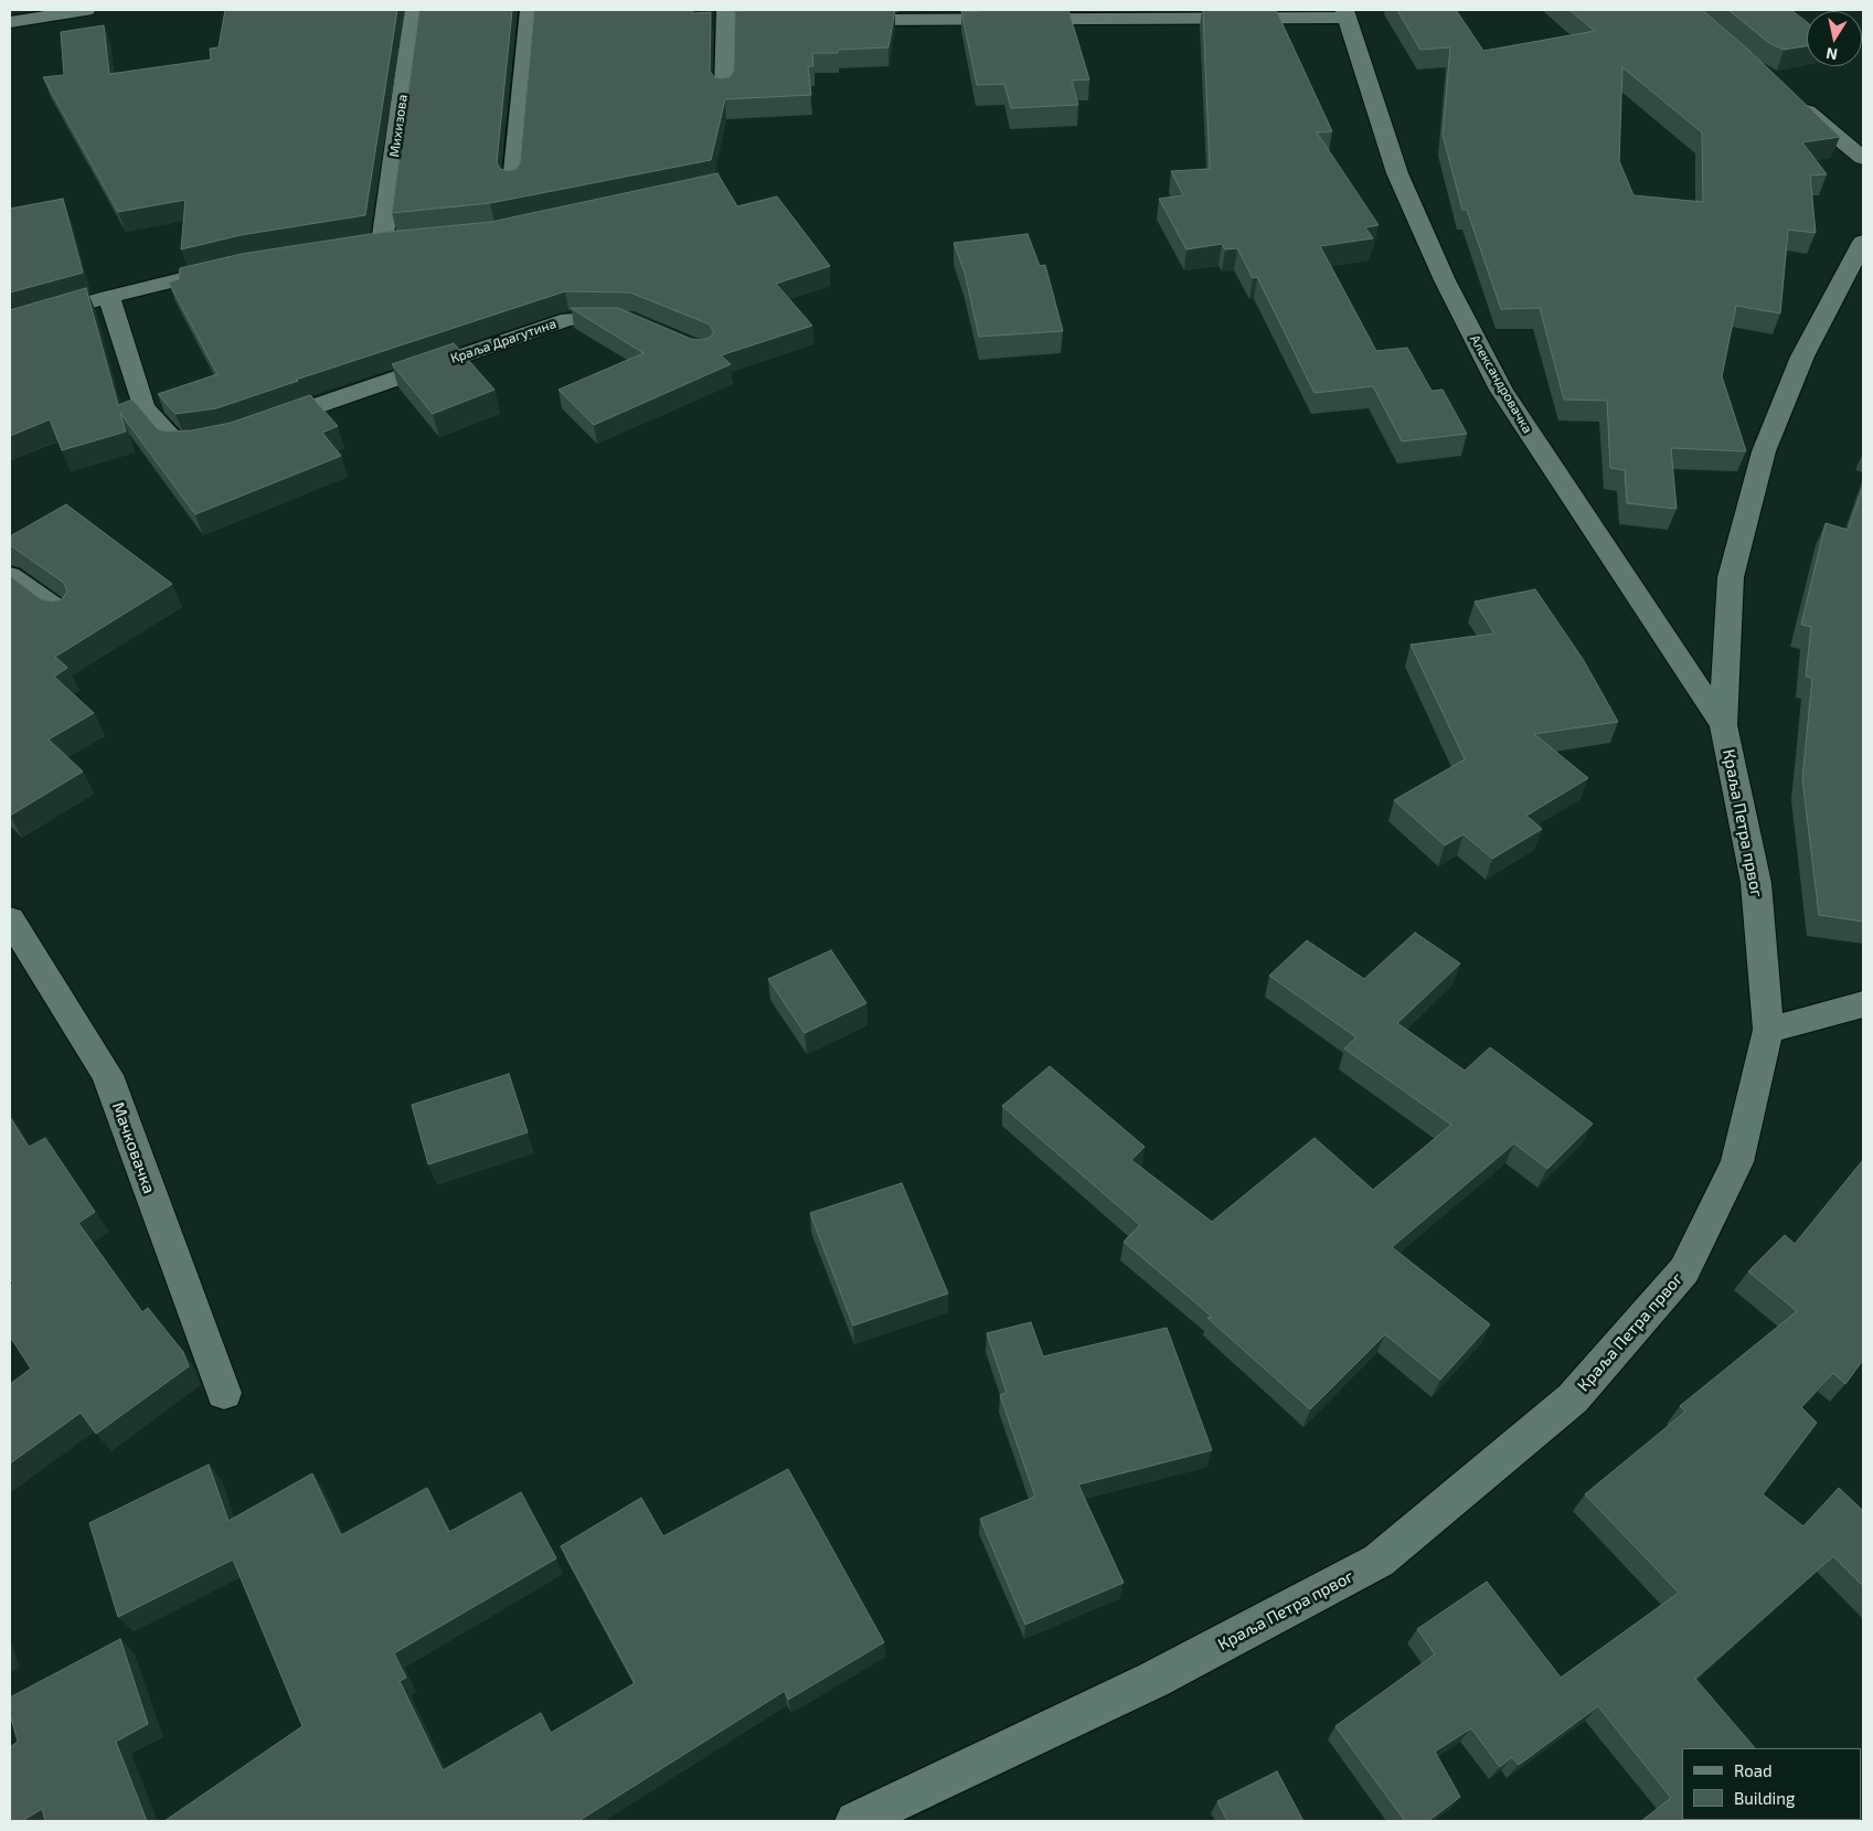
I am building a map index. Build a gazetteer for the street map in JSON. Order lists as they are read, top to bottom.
{
  "streets": {
    "street": [
      "Михизова",
      "Краља Драгутина",
      "Александровачка",
      "Краља Петра првог",
      "Мачковачка"
    ]
  },
  "crossings": [
    ["Александровачка", "Краља Петра првог"]
  ],
  "legend": ["Road", "Building"],
  "north": "bottom"
}
